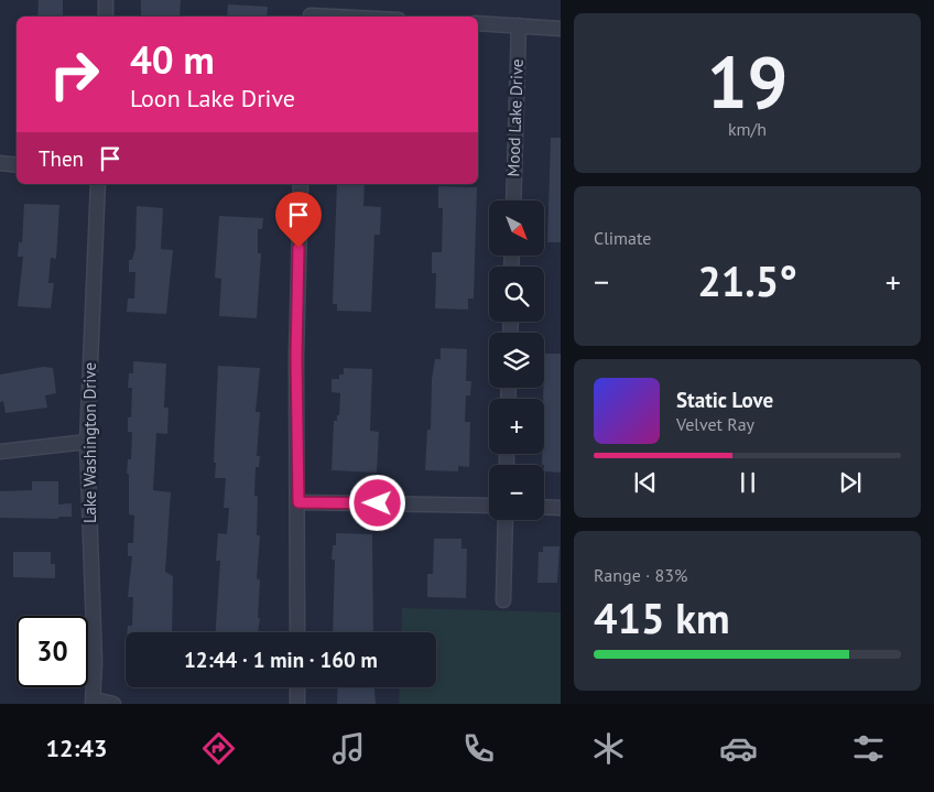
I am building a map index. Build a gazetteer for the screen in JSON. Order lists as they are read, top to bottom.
{
  "streets": {
    "street": ["Mood Lake Drive", "Lake Washington Drive"]
  },
  "north": "bottom right",
  "page": {
    "tile": [
      ["19", "km/h"],
      "Climate",
      ["Range · 83%", "415 km"]
    ],
    "turn": ["40 m", "Loon Lake Drive"],
    "then": "Then",
    "map_buttons": ["+", "−"],
    "heat": ["−", "21.5°", "+"],
    "song": ["Static Love", "Velvet Ray"],
    "limit": "30",
    "trip": "12:44 · 1 min · 160 m",
    "tabs": "12:43"
  }
}
